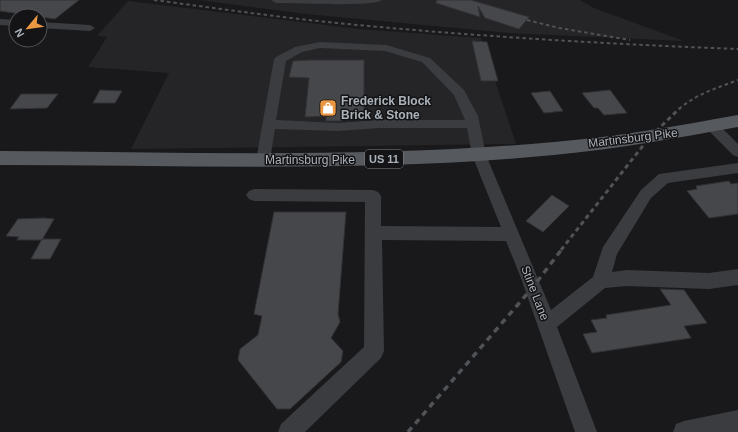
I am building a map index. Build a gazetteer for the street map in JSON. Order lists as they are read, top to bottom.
{
  "streets": {
    "main road": ["Martinsburg Pike", "US 11"],
    "street": ["Stine Lane"]
  },
  "crossings": [
    ["Martinsburg Pike", "Stine Lane"]
  ],
  "places": {
    "shop": ["Frederick Block Brick & Stone"]
  },
  "north": "bottom left"
}
